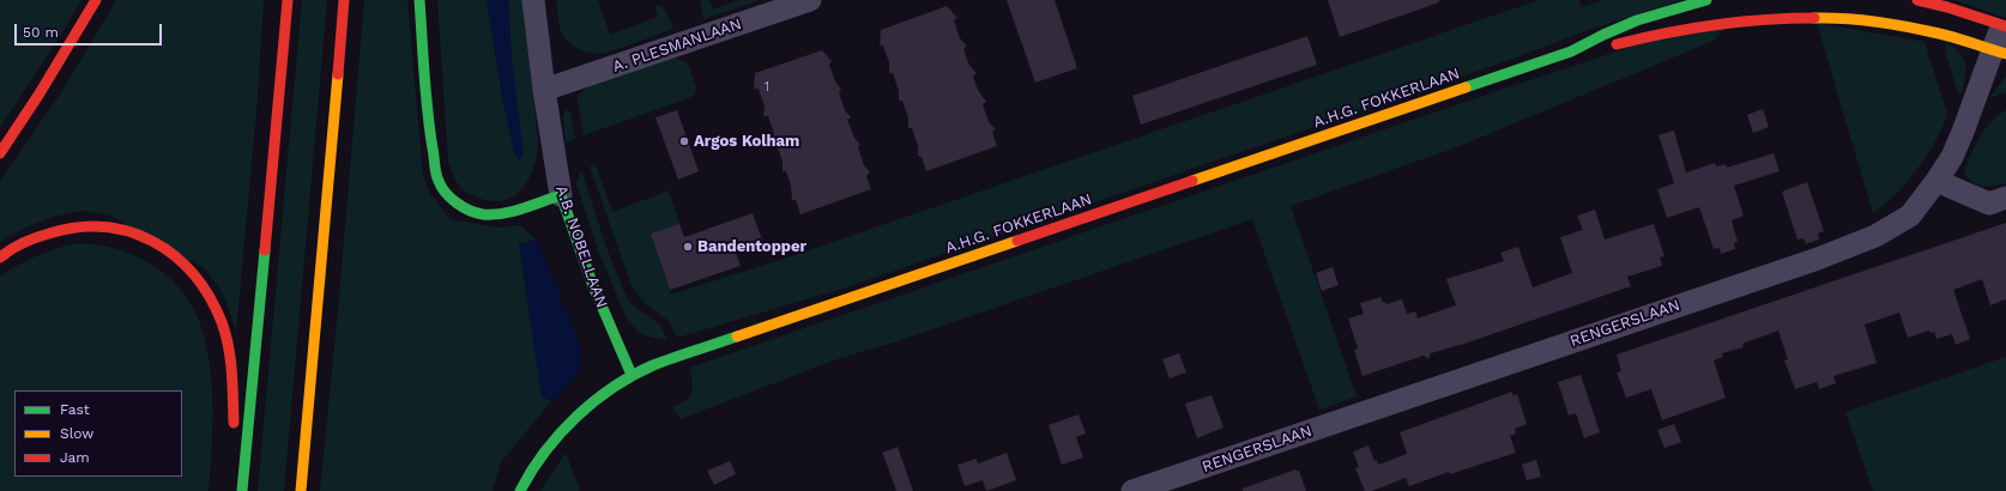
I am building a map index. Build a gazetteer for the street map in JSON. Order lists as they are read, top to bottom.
{
  "streets": {
    "main road": ["A.H.G. FOKKERLAAN", "A.B. NOBELLAAN"],
    "street": ["A. PLESMANLAAN", "RENGERSLAAN"]
  },
  "crossings": [
    ["A. PLESMANLAAN", "A.B. NOBELLAAN"],
    ["A.H.G. FOKKERLAAN", "A.B. NOBELLAAN"],
    ["A.H.G. FOKKERLAAN", "RENGERSLAAN"]
  ],
  "places": ["Argos Kolham", "Bandentopper"],
  "house_numbers": ["1"],
  "legend": ["Fast", "Slow", "Jam"],
  "scale_bar": "50 m"
}
